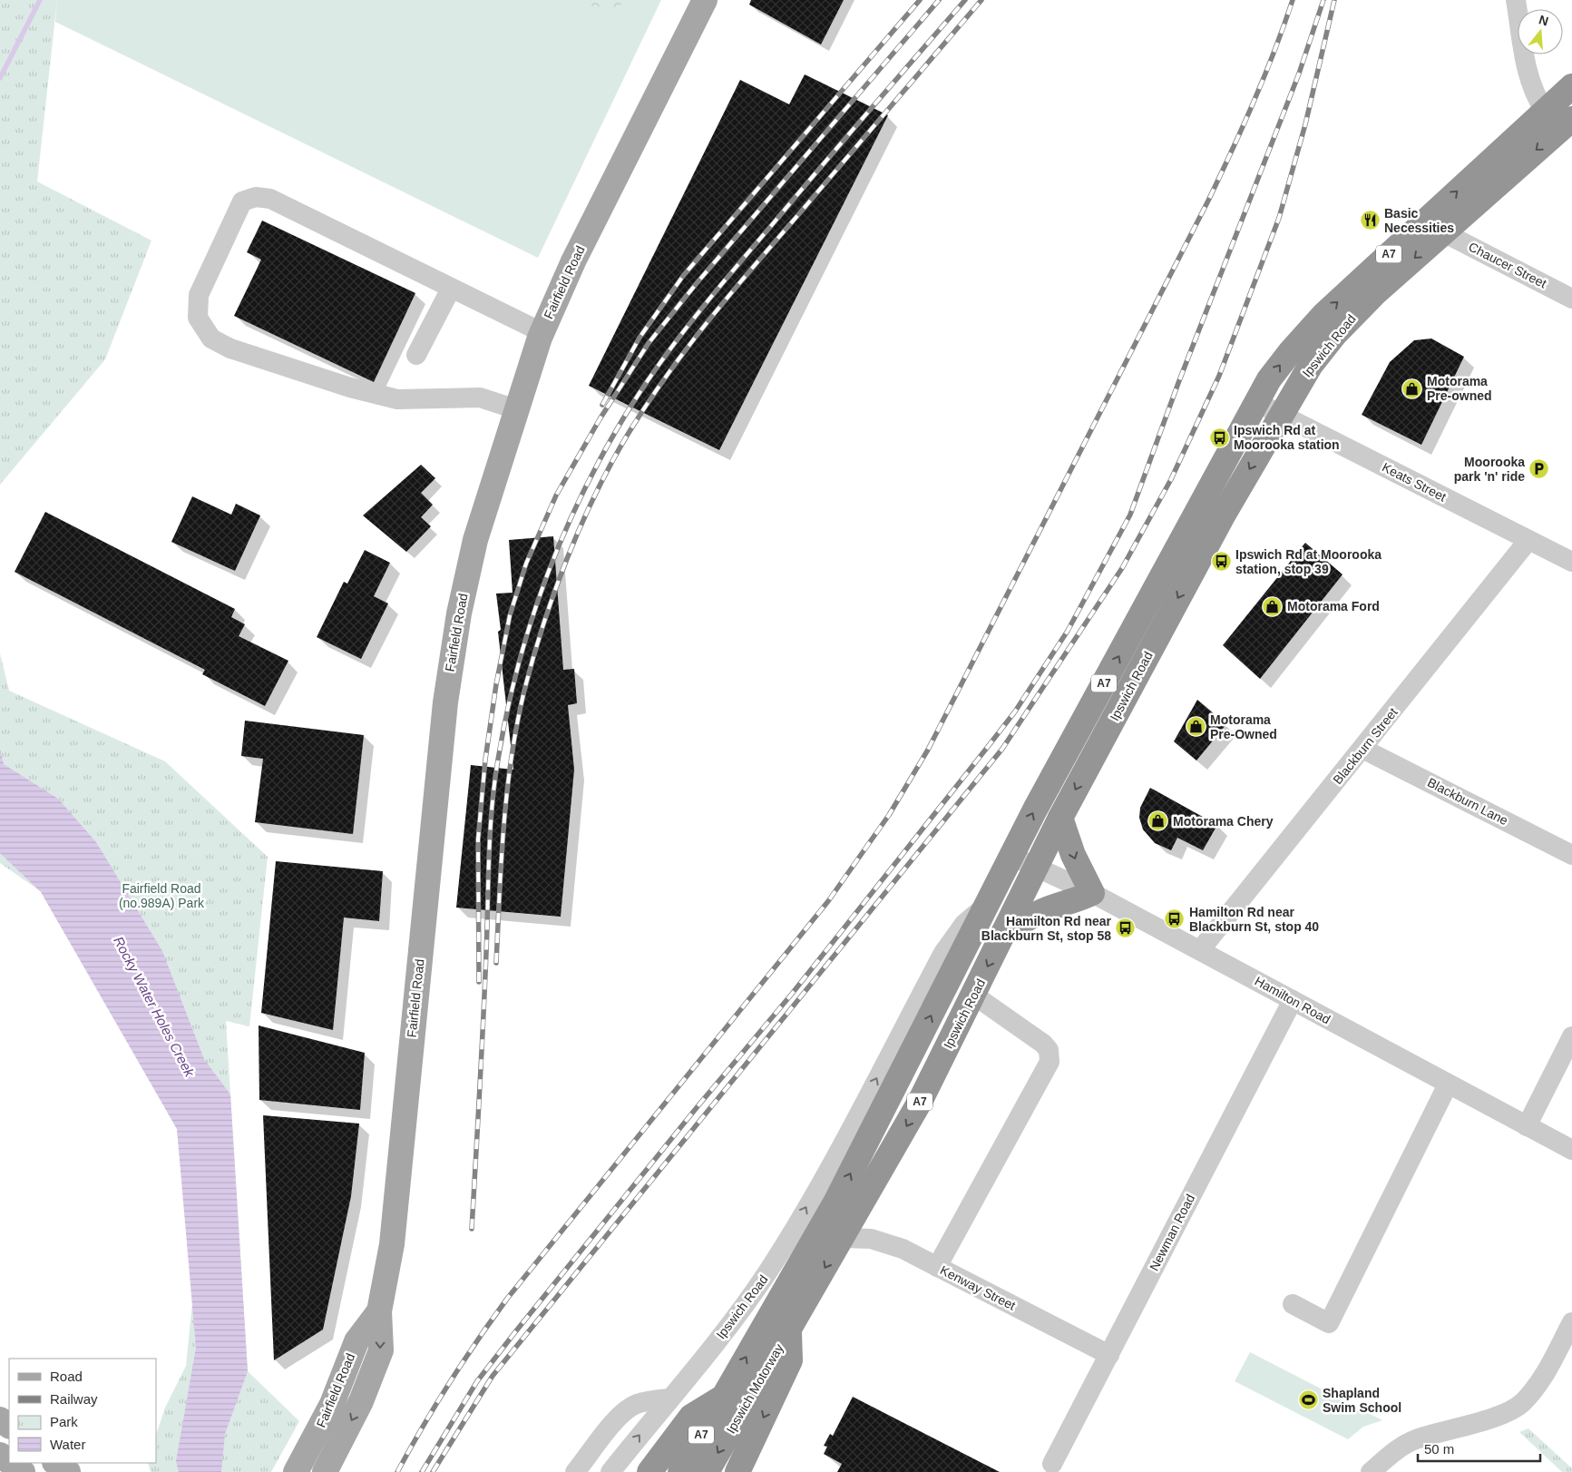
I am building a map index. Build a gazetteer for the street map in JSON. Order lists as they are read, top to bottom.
{
  "streets": {
    "highway": ["A7", "Ipswich Road", "Ipswich Motorway"],
    "main road": ["Fairfield Road"],
    "street": [
      "Chaucer Street",
      "Keats Street",
      "Blackburn Street",
      "Blackburn Lane",
      "Hamilton Road",
      "Newman Road",
      "Kenway Street"
    ]
  },
  "crossings": [
    ["Chaucer Street", "Ipswich Road"],
    ["Ipswich Road", "Keats Street"],
    ["Ipswich Road", "Hamilton Road"],
    ["Ipswich Road", "Kenway Street"],
    ["Ipswich Road", "Ipswich Motorway"],
    ["Keats Street", "Blackburn Street"],
    ["Blackburn Street", "Blackburn Lane"],
    ["Blackburn Street", "Hamilton Road"],
    ["Hamilton Road", "Newman Road"],
    ["Newman Road", "Kenway Street"]
  ],
  "water": ["Rocky Water Holes Creek"],
  "parks": ["Fairfield Road (no.989A) Park"],
  "places": {
    "restaurant": ["Basic Necessities"],
    "shop": [
      "Motorama Pre-owned",
      "Motorama Ford",
      "Motorama Pre-Owned",
      "Motorama Chery"
    ],
    "bus stop": [
      "Ipswich Rd at Moorooka station",
      "Ipswich Rd at Moorooka station, stop 39",
      "Hamilton Rd near Blackburn St, stop 40",
      "Hamilton Rd near Blackburn St, stop 58"
    ],
    "parking": ["Moorooka park 'n' ride"],
    "sports": ["Shapland Swim School"]
  },
  "legend": [
    "Road",
    "Railway",
    "Park",
    "Water"
  ],
  "scale_bar": "50 m",
  "north": "top"
}
